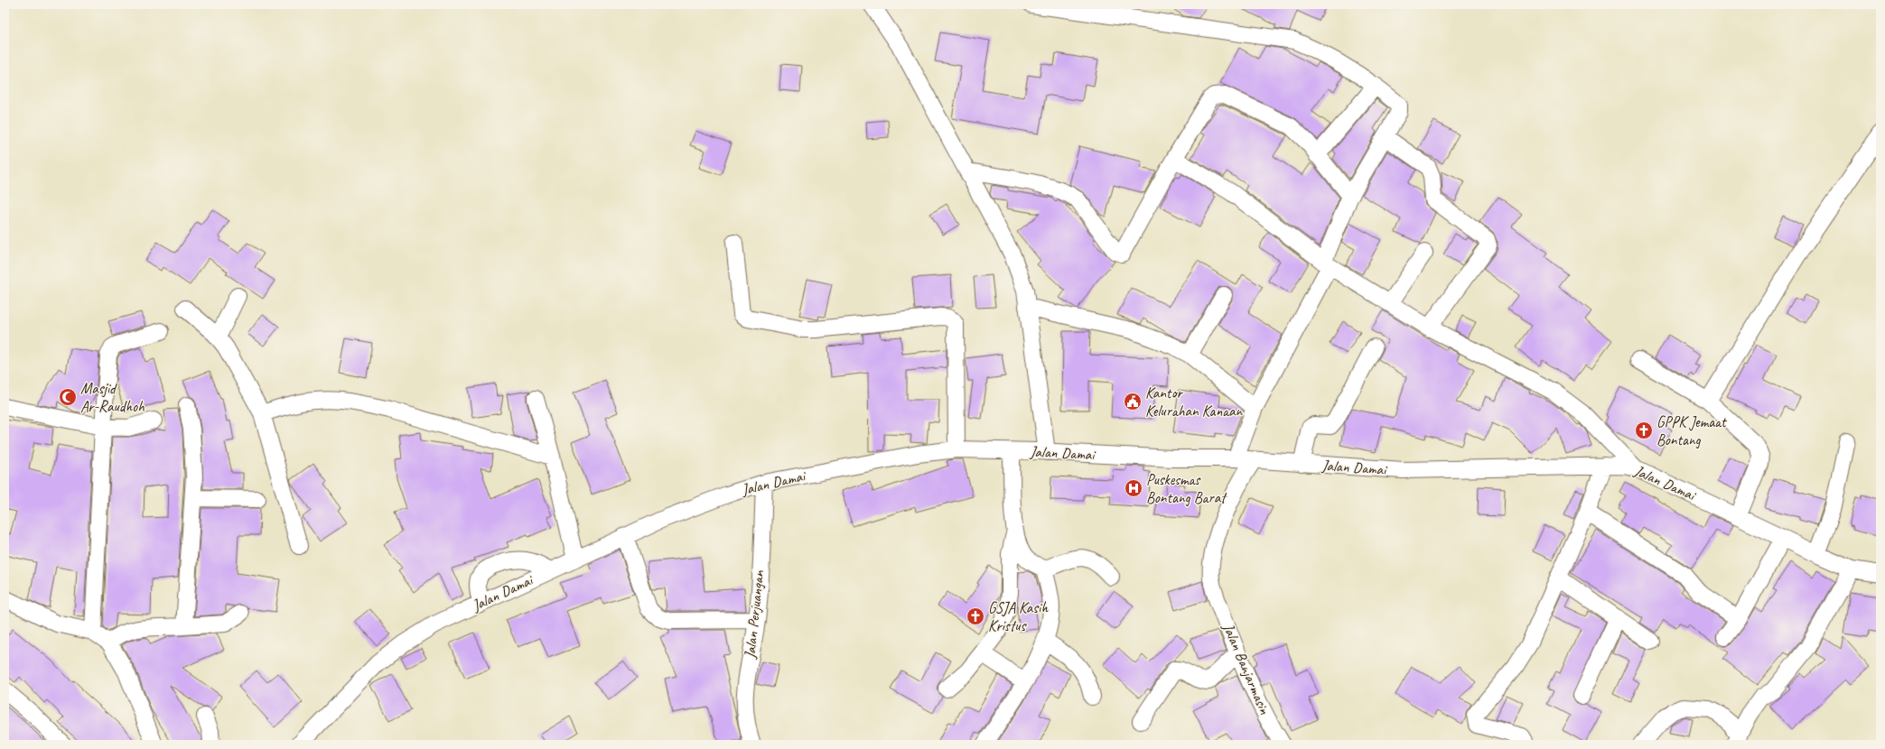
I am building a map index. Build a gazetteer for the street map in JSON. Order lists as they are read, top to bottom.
{
  "streets": {
    "street": ["Jalan Damai", "Jalan Perjuangan", "Jalan Banjarmasin"]
  },
  "crossings": [
    ["Jalan Damai", "Jalan Perjuangan"],
    ["Jalan Damai", "Jalan Banjarmasin"]
  ],
  "places": {
    "mosque": ["Masjid Ar-Raudhoh"],
    "public building": ["Kantor Kelurahan Kanaan"],
    "church": ["GPPK Jemaat Bontang", "GSJA Kasih Kristus"],
    "hospital": ["Puskesmas Bontang Barat"]
  }
}
